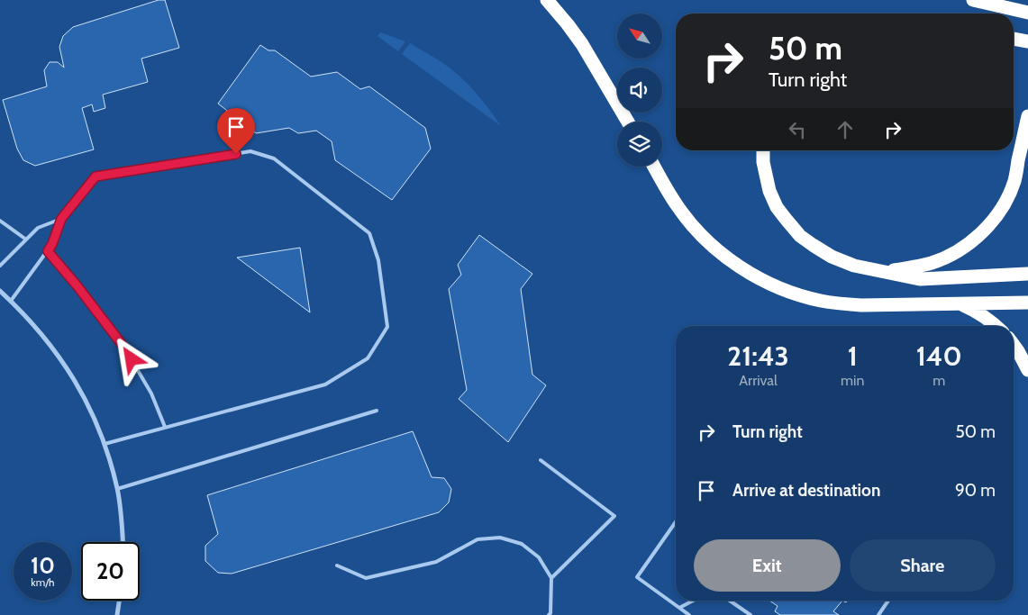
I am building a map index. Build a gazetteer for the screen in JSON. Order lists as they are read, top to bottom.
{
  "north": "top left",
  "page": {
    "turn": ["50 m", "Turn right"],
    "eta": [
      "21:43",
      "Arrival",
      "1",
      "min",
      "140",
      "m"
    ],
    "list": [
      {
        "name": "Turn right",
        "value": "50 m"
      },
      {
        "name": "Arrive at destination",
        "value": "90 m"
      }
    ],
    "buttons": ["Exit", "Share"],
    "speed": "10 km/h",
    "limit": "20"
  }
}
